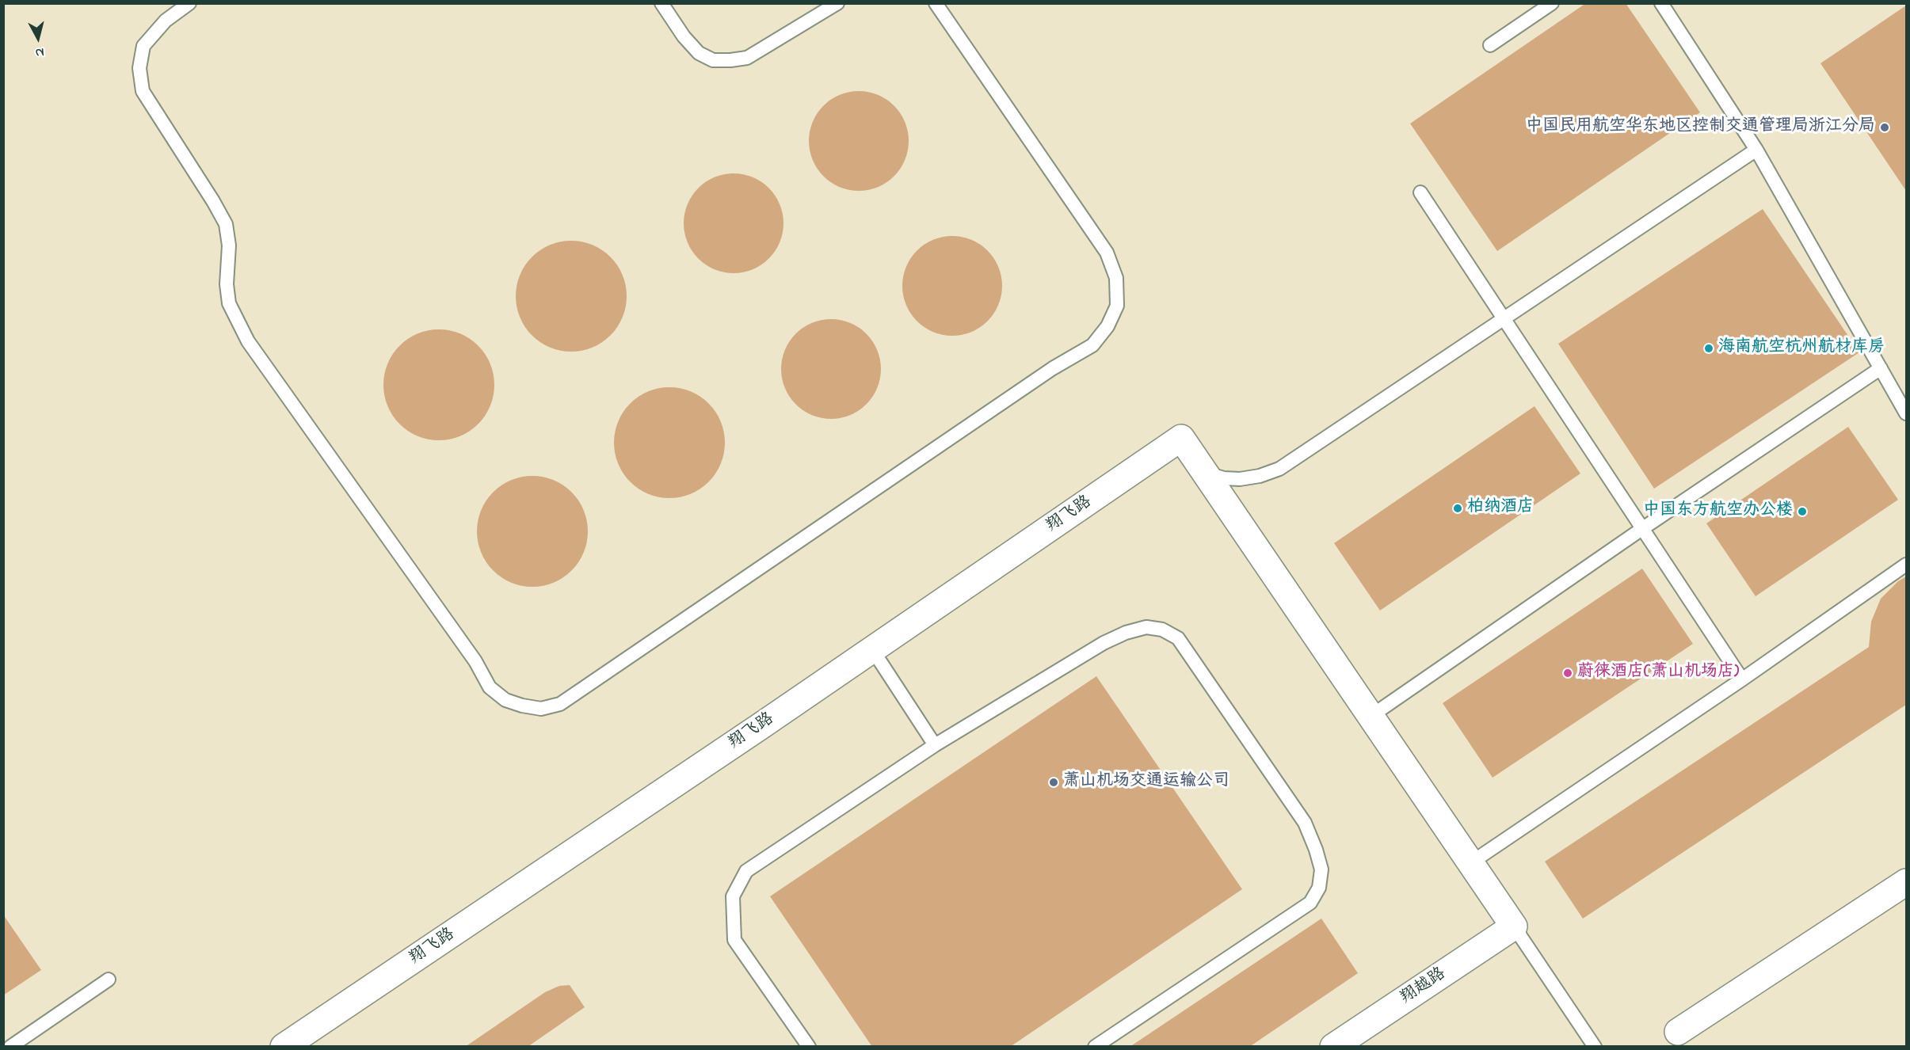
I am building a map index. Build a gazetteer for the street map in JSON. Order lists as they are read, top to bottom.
{
  "streets": {
    "street": ["翔飞路", "翔越路"]
  },
  "places": [
    "中国民用航空华东地区控制交通管理局浙江分局",
    "海南航空杭州航材库房",
    "柏纳酒店",
    "中国东方航空办公楼",
    "蔚徕酒店(萧山机场店)",
    "萧山机场交通运输公司"
  ],
  "north": "bottom"
}
